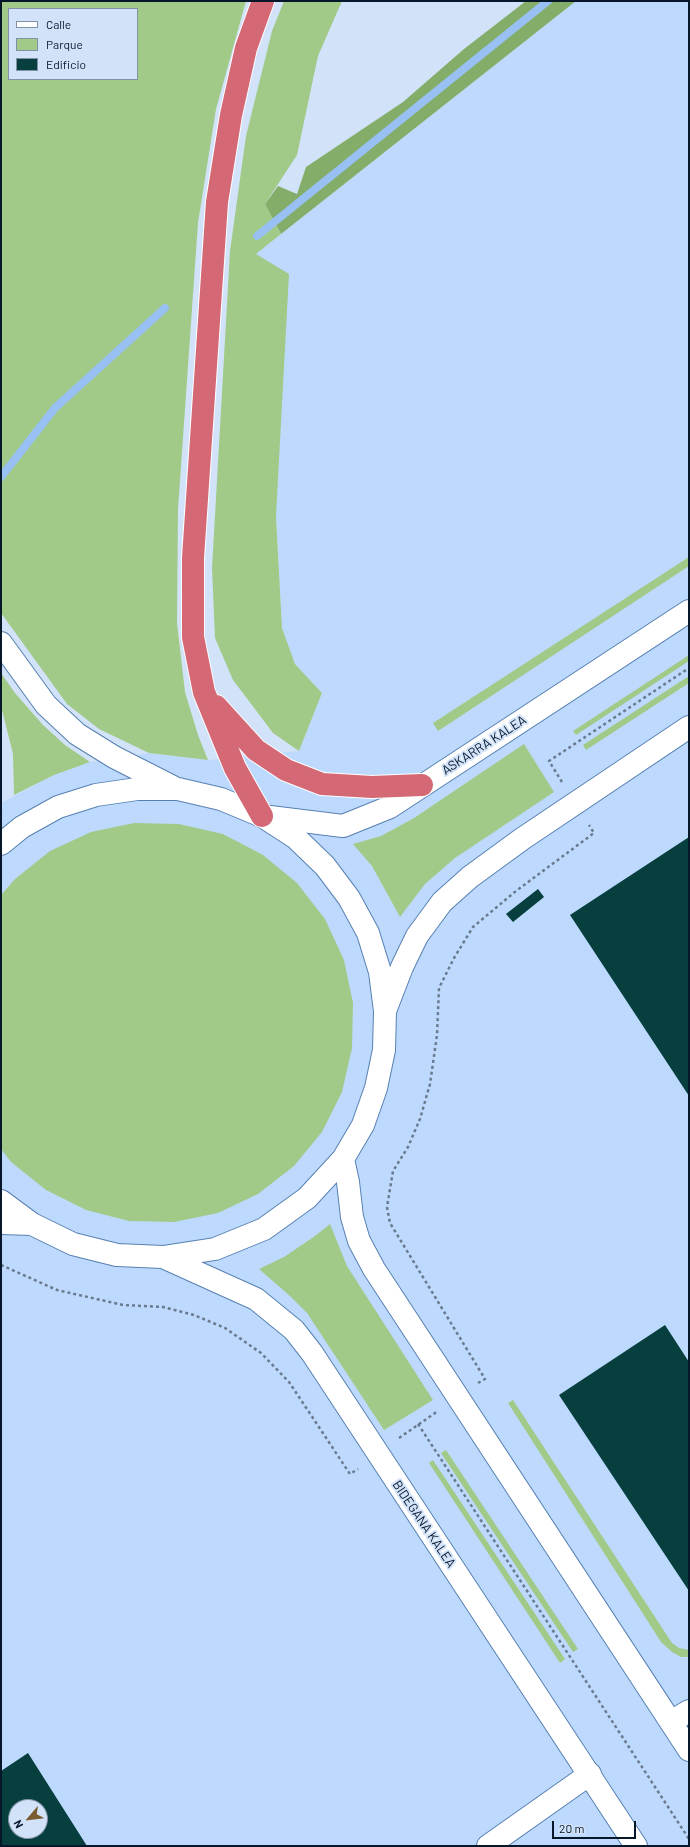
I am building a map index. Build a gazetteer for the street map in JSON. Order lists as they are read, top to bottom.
{
  "streets": {
    "street": ["ASKARRA KALEA", "BIDEGANA KALEA"]
  },
  "legend": ["Calle", "Parque", "Edificio"],
  "scale_bar": "20 m",
  "north": "bottom left"
}
